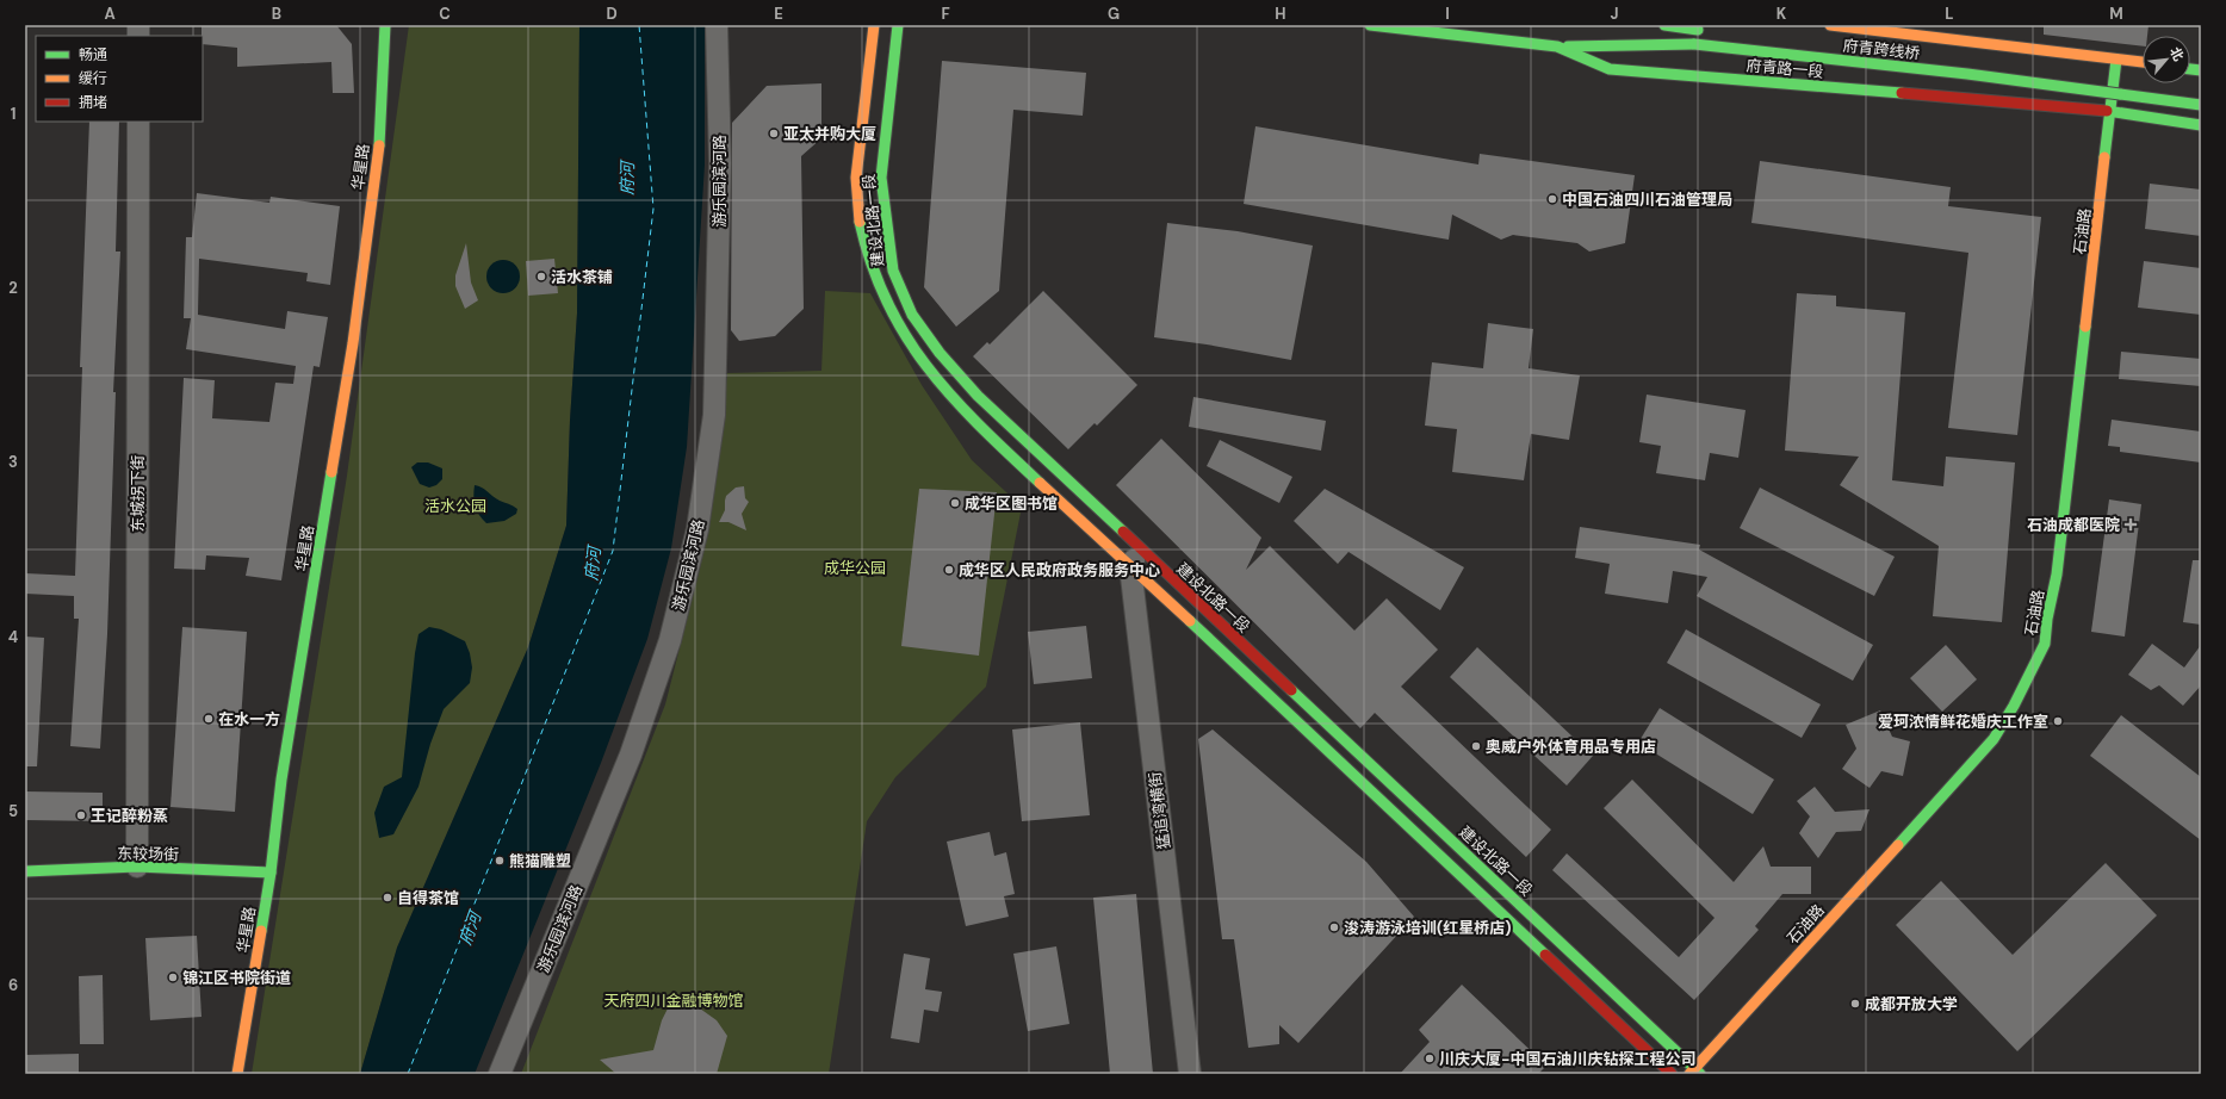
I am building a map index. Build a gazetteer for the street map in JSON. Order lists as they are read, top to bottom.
{
  "streets": {
    "main road": [
      "府青跨线桥",
      "府青路一段",
      "华星路",
      "建设北路一段",
      "石油路",
      "东较场街"
    ],
    "street": ["游乐园滨河路", "东城拐下街", "猛追湾横街"]
  },
  "crossings": [
    ["府青跨线桥", "府青路一段"],
    ["府青路一段", "石油路"],
    ["华星路", "东较场街"],
    ["建设北路一段", "石油路"],
    ["建设北路一段", "猛追湾横街"],
    ["东城拐下街", "东较场街"]
  ],
  "water": ["府河"],
  "parks": ["活水公园", "成华公园", "天府四川金融博物馆"],
  "places": {
    "other": [
      "亚太并购大厦",
      "中国石油四川石油管理局",
      "活水茶铺",
      "成华区图书馆",
      "成华区人民政府政务服务中心",
      "在水一方",
      "爱珂浓情鲜花婚庆工作室",
      "奥威户外体育用品专用店",
      "王记醉粉蒸",
      "熊猫雕塑",
      "自得茶馆",
      "浚涛游泳培训(红星桥店)",
      "锦江区书院街道",
      "成都开放大学",
      "川庆大厦-中国石油川庆钻探工程公司"
    ],
    "health": ["石油成都医院"]
  },
  "legend": ["畅通", "缓行", "拥堵"],
  "north": "top right",
  "grid": {
    "columns": [
      "A",
      "B",
      "C",
      "D",
      "E",
      "F",
      "G",
      "H",
      "I",
      "J",
      "K",
      "L",
      "M"
    ],
    "rows": [
      "1",
      "2",
      "3",
      "4",
      "5",
      "6"
    ]
  }
}
